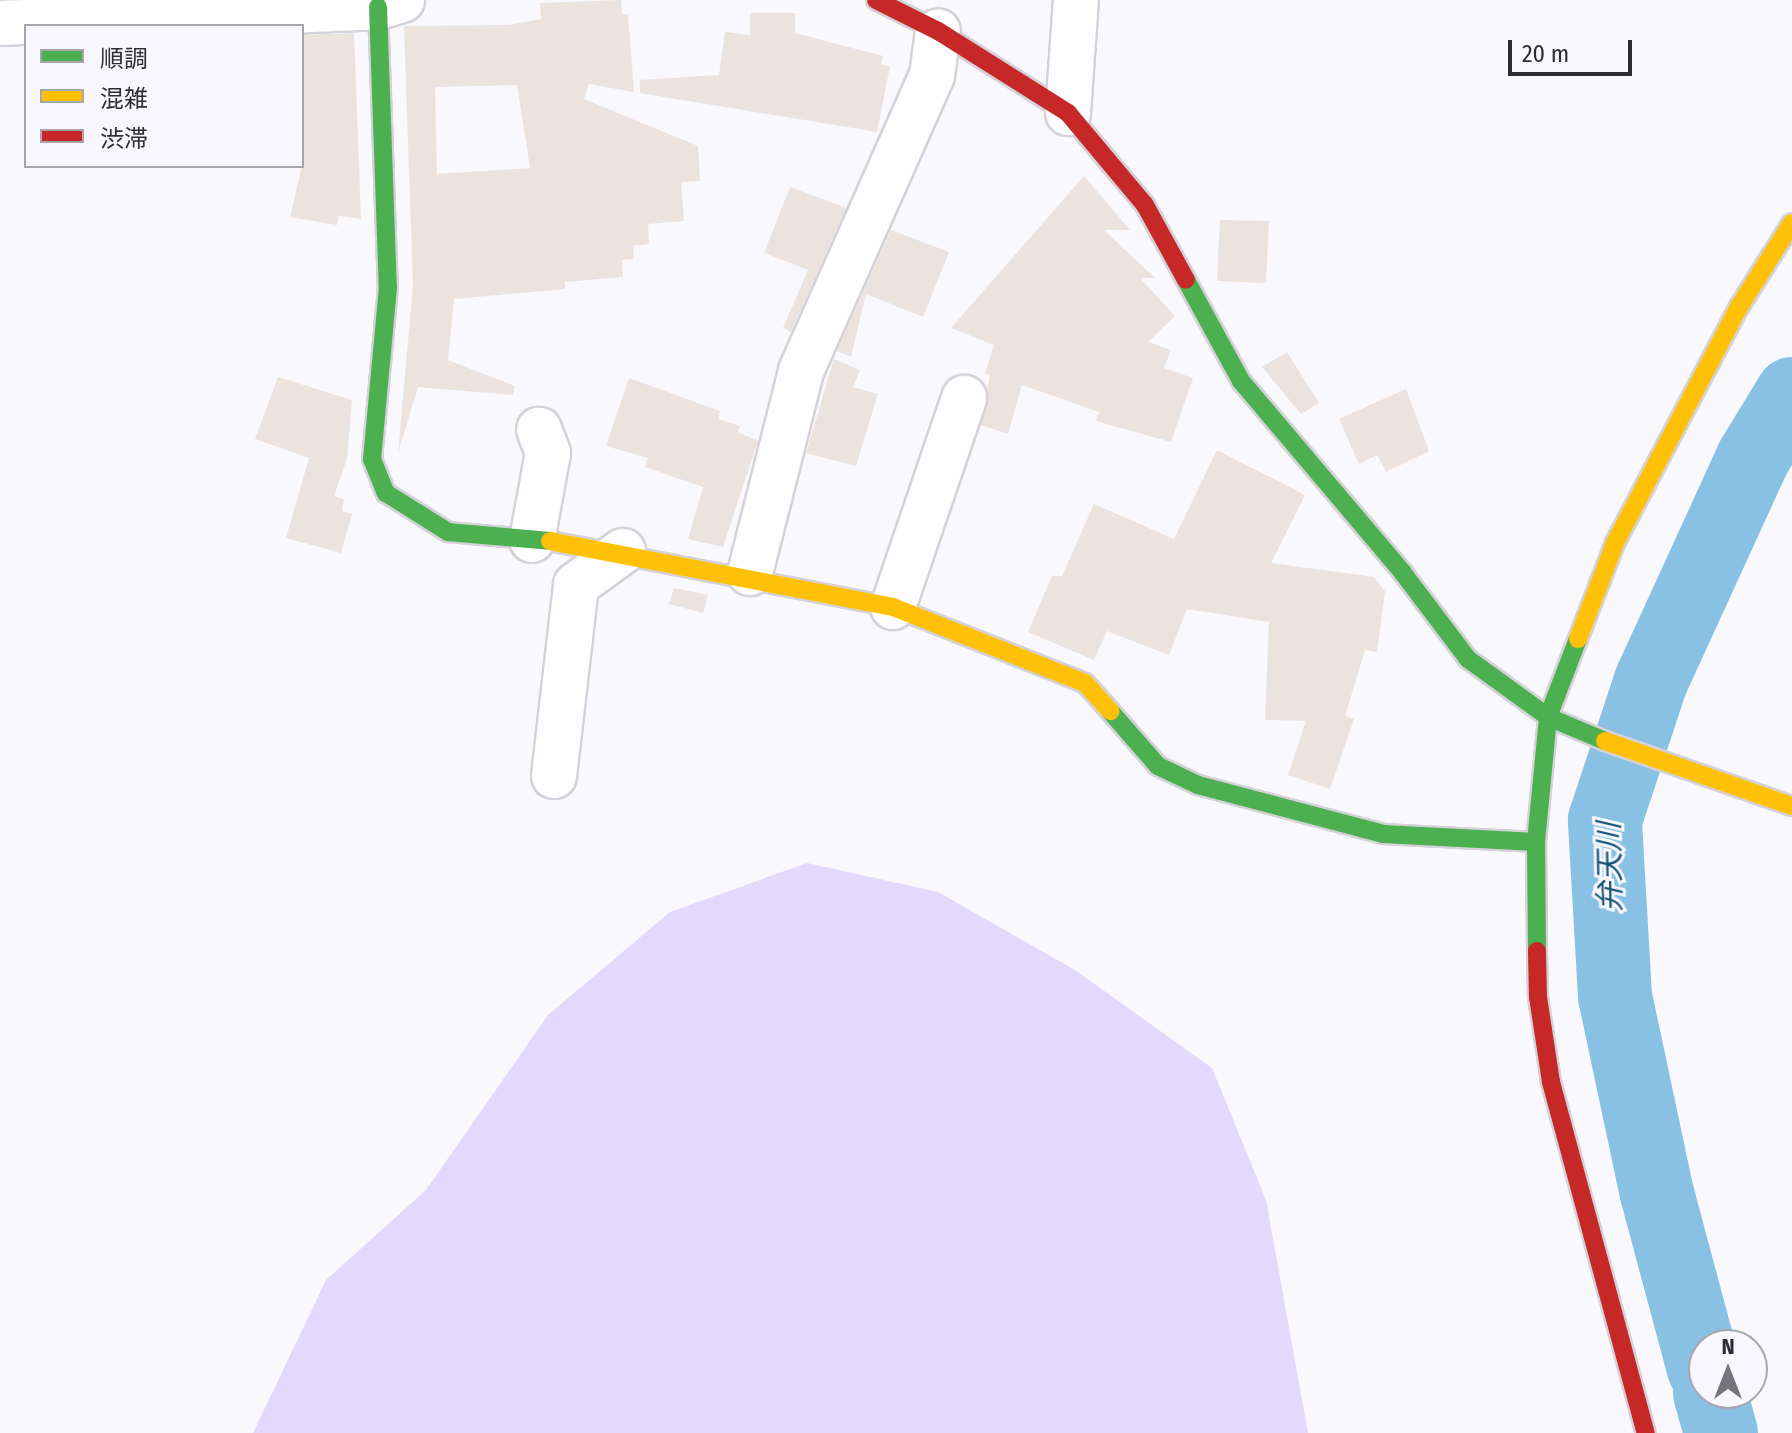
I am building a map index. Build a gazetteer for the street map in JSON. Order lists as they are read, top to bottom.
{
  "water": ["弁天川"],
  "legend": ["順調", "混雑", "渋滞"],
  "scale_bar": "20 m",
  "north": "top"
}
